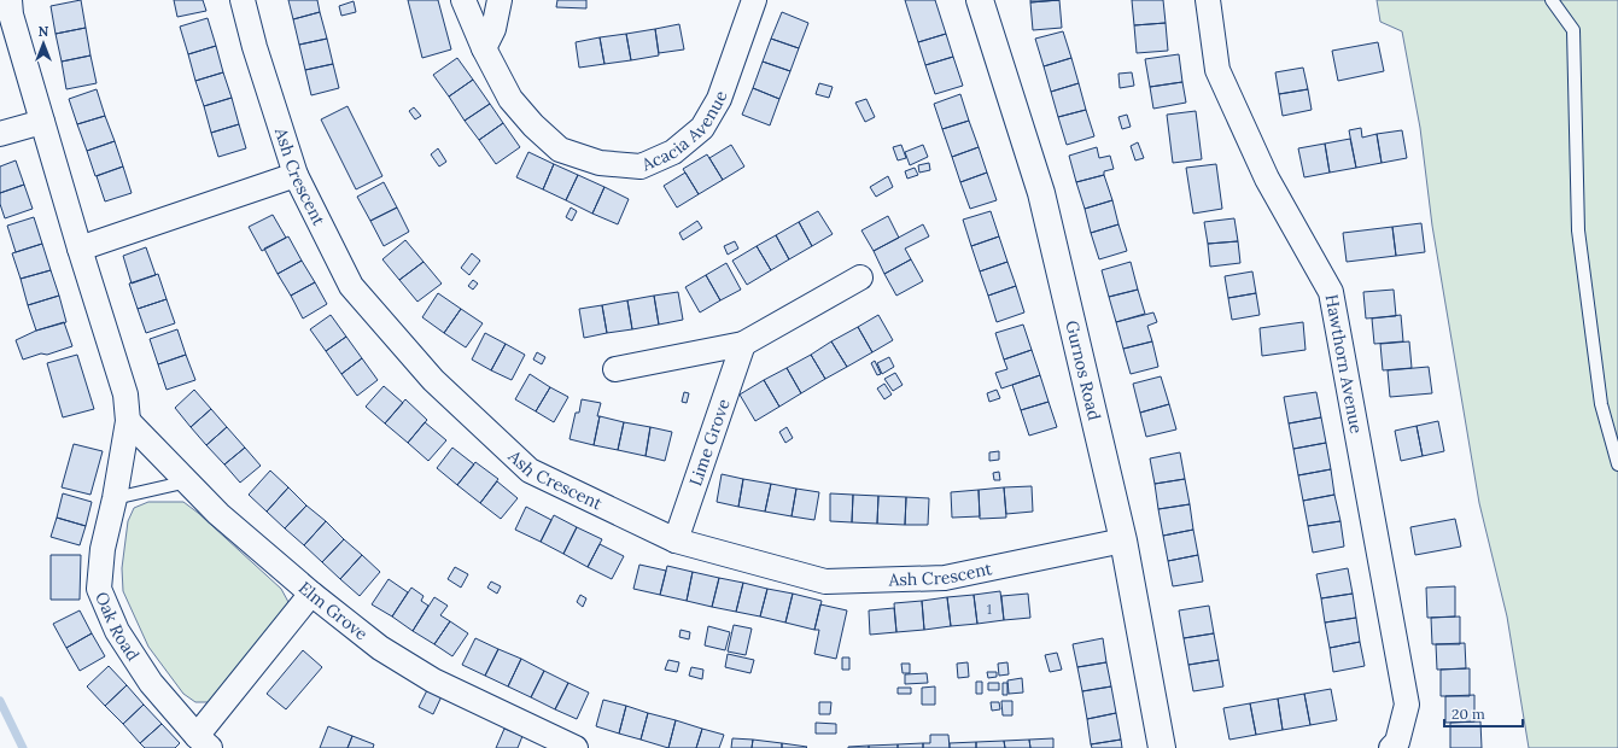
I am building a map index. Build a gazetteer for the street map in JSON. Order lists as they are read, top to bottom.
{
  "streets": {
    "street": [
      "Acacia Avenue",
      "Ash Crescent",
      "Hawthorn Avenue",
      "Gurnos Road",
      "Lime Grove",
      "Elm Grove",
      "Oak Road"
    ]
  },
  "crossings": [
    ["Ash Crescent", "Gurnos Road"],
    ["Ash Crescent", "Lime Grove"],
    ["Elm Grove", "Oak Road"]
  ],
  "house_numbers": ["1"],
  "scale_bar": "20 m",
  "north": "top"
}
